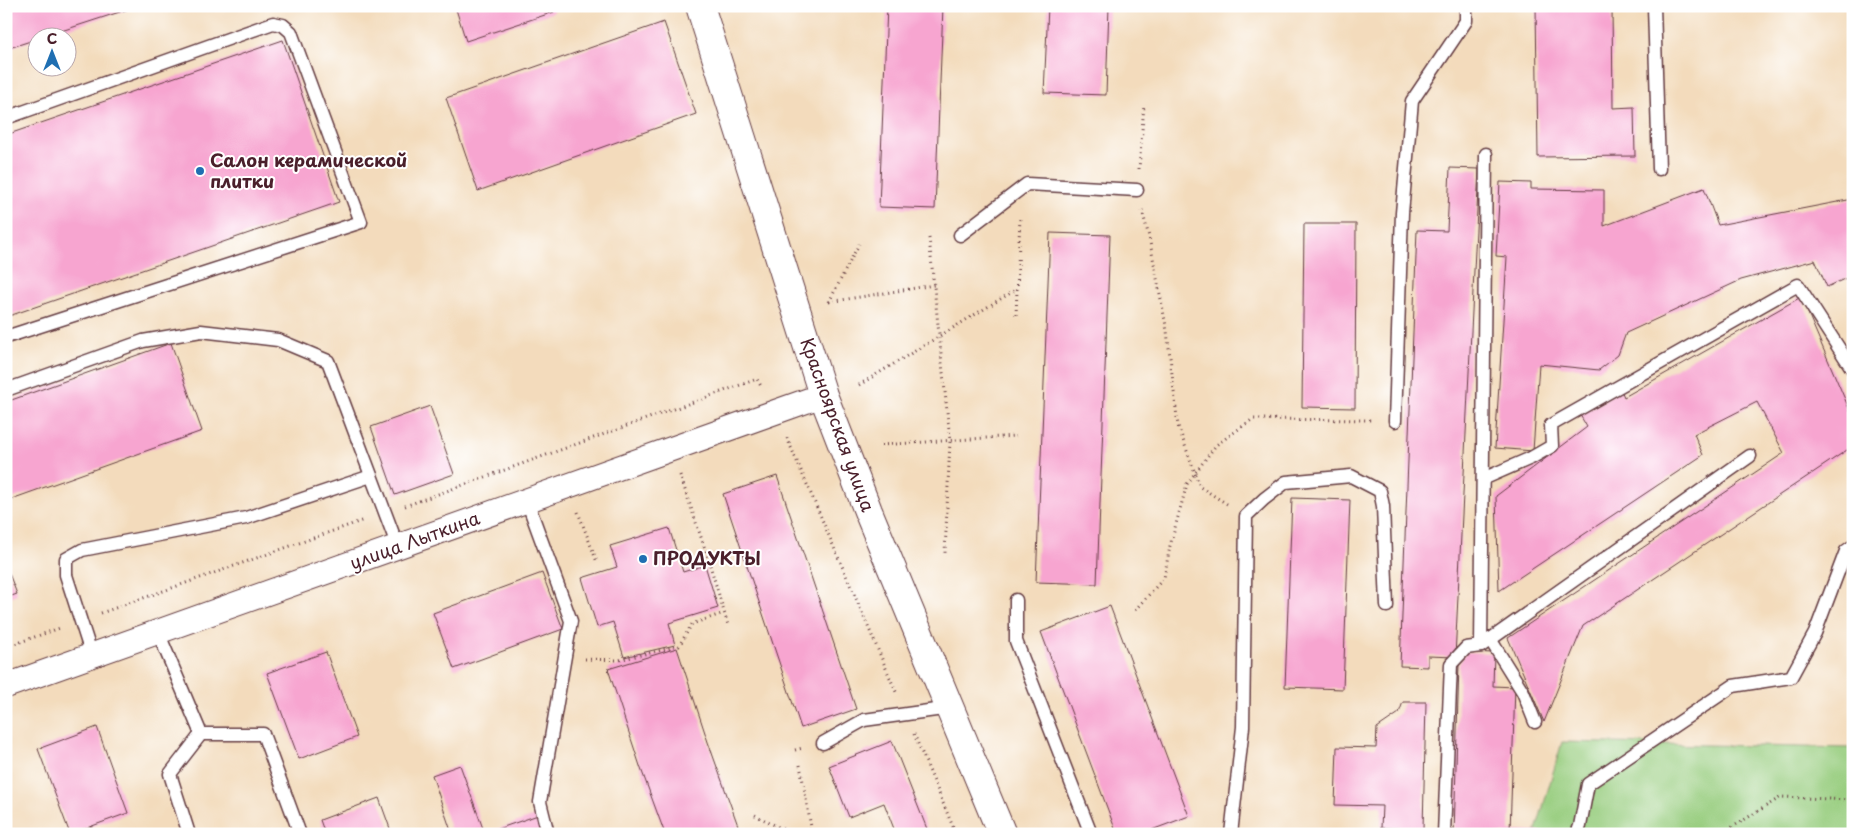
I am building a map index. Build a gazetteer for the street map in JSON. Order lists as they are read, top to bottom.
{
  "streets": {
    "street": ["Красноярская улица", "улица Лыткина"]
  },
  "crossings": [
    ["Красноярская улица", "улица Лыткина"]
  ],
  "places": ["Салон керамической плитки", "ПРОДУКТЫ"],
  "north": "top"
}
